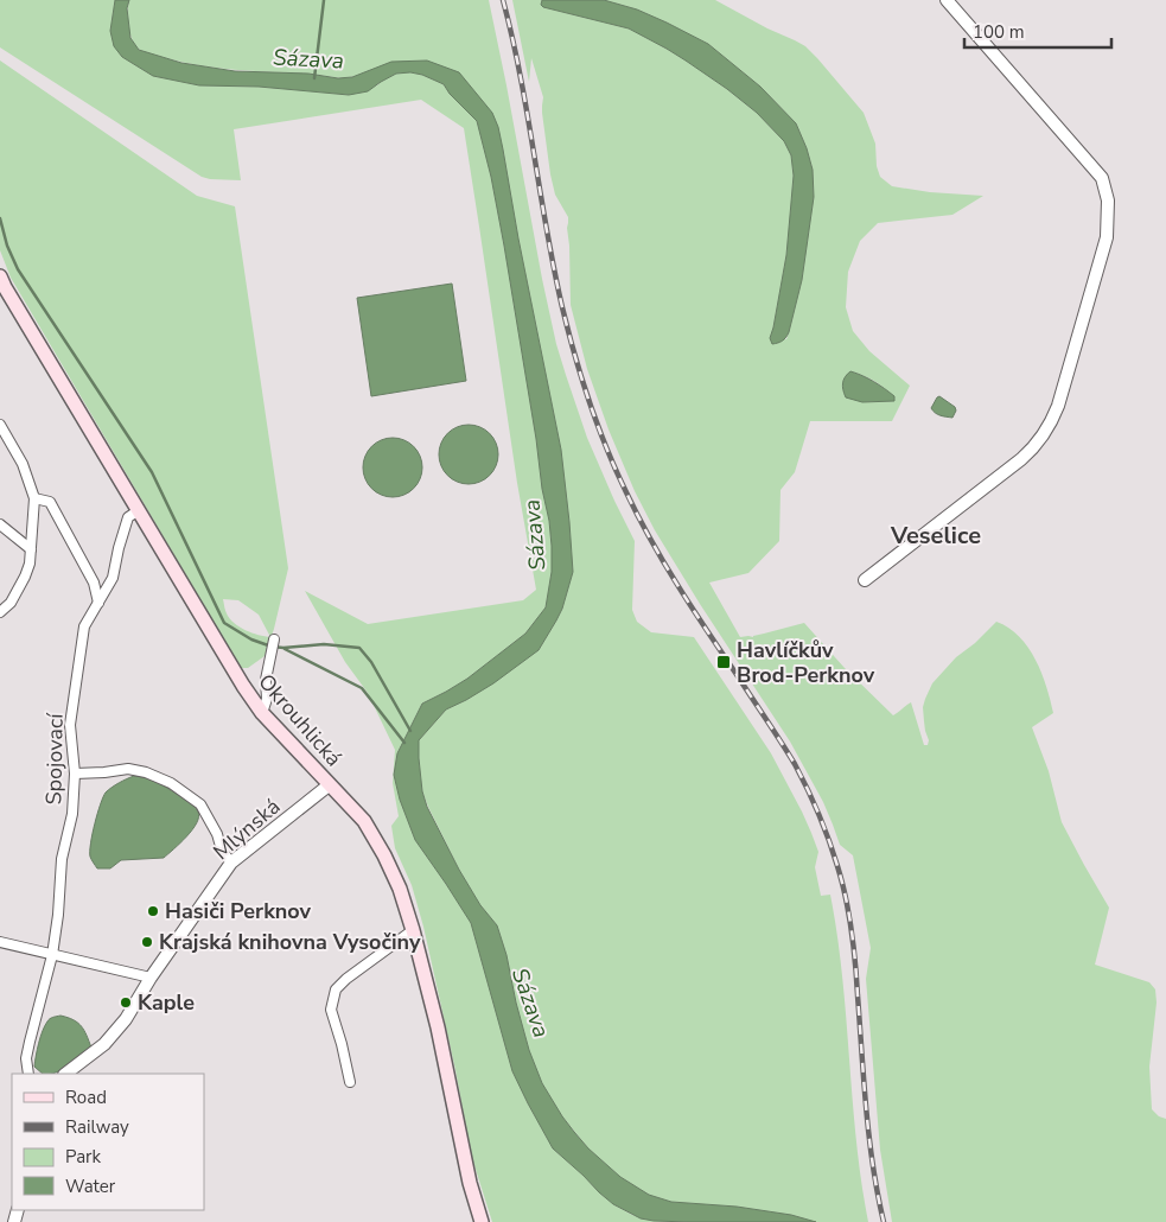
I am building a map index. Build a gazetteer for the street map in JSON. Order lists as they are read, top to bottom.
{
  "streets": {
    "main road": ["Okrouhlická"],
    "street": ["Spojovací", "Mlýnská"]
  },
  "crossings": [
    ["Okrouhlická", "Spojovací"],
    ["Okrouhlická", "Mlýnská"]
  ],
  "districts": ["Veselice"],
  "water": ["Sázava"],
  "places": {
    "transit": ["Havlíčkův Brod-Perknov"],
    "other": ["Hasiči Perknov", "Krajská knihovna Vysočiny", "Kaple"]
  },
  "legend": [
    "Road",
    "Railway",
    "Park",
    "Water"
  ],
  "scale_bar": "100 m"
}
